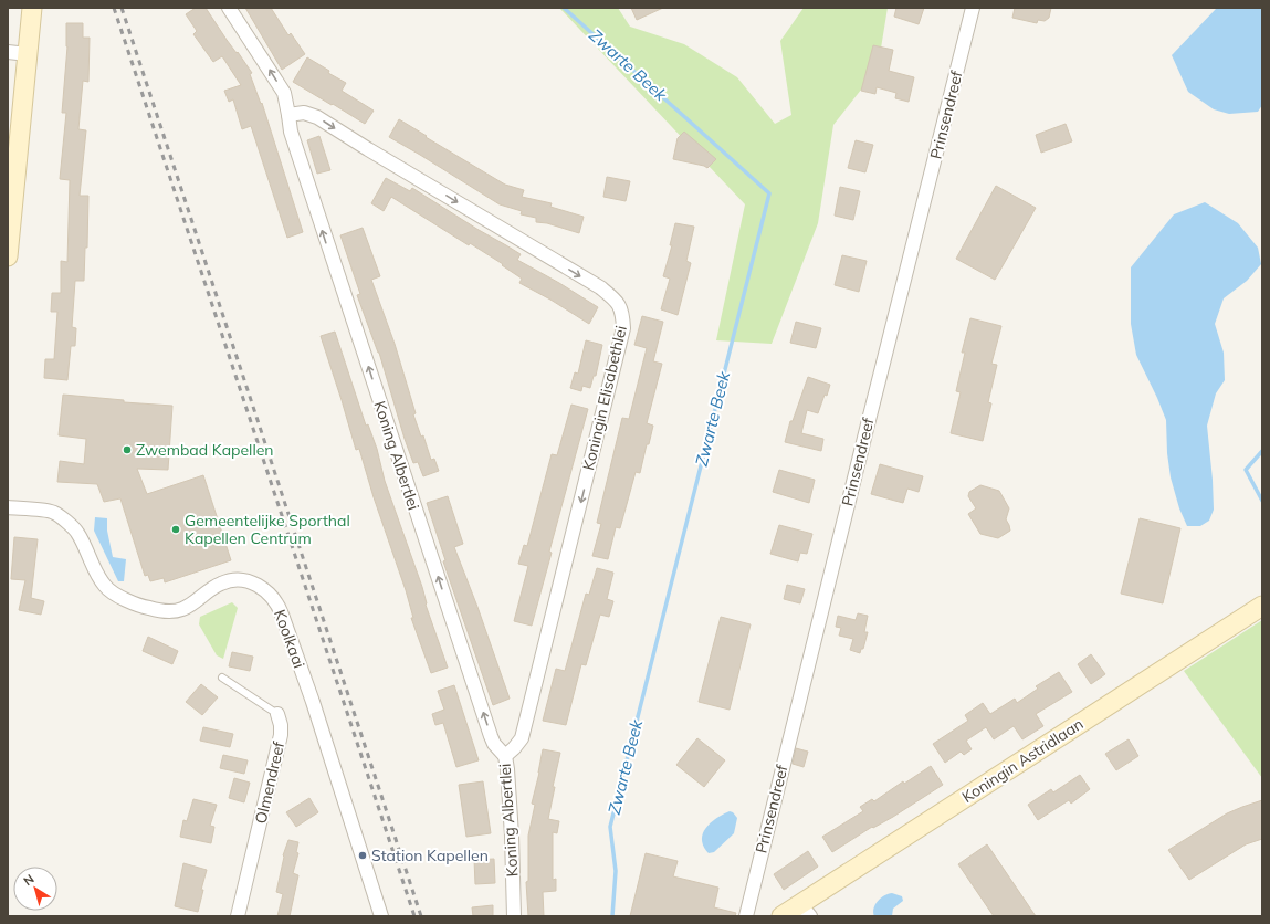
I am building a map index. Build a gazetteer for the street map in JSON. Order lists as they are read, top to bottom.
{
  "streets": {
    "street": [
      "Prinsendreef",
      "Koningin Elisabethlei",
      "Koning Albertlei",
      "Koolkaai",
      "Koningin Astridlaan",
      "Olmendreef"
    ]
  },
  "crossings": [
    ["Koningin Elisabethlei", "Koning Albertlei"]
  ],
  "one_way": ["Koning Albertlei"],
  "water": ["Zwarte Beek"],
  "places": ["Zwembad Kapellen", "Gemeentelijke Sporthal Kapellen Centrum", "Station Kapellen"],
  "north": "top left"
}
